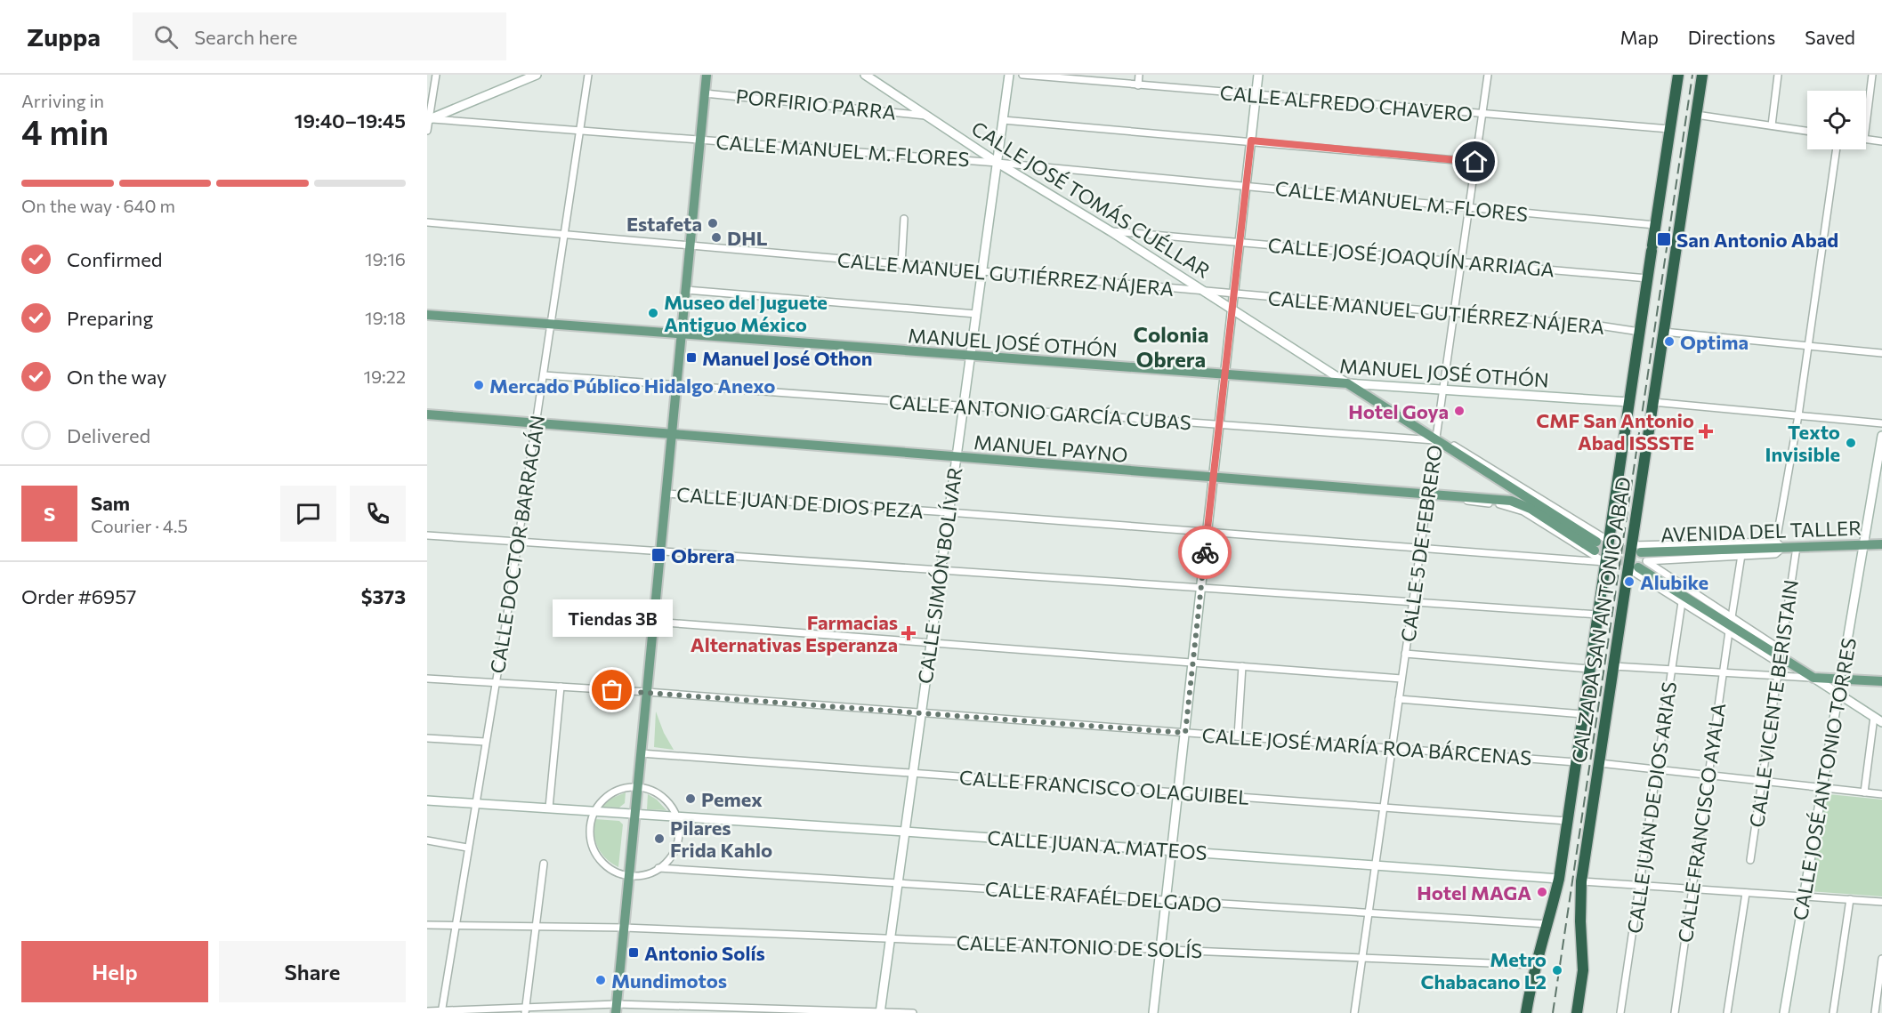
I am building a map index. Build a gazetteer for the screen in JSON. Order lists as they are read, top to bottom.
{
  "streets": {
    "highway": ["CALZADA SAN ANTONIO ABAD"],
    "main road": [
      "CALLE JOSÉ TOMÁS CUÉLLAR",
      "MANUEL JOSÉ OTHÓN",
      "MANUEL PAYNO",
      "AVENIDA DEL TALLER"
    ],
    "street": [
      "CALLE ALFREDO CHAVERO",
      "PORFIRIO PARRA",
      "CALLE MANUEL M. FLORES",
      "CALLE JOSÉ JOAQUÍN ARRIAGA",
      "CALLE MANUEL GUTIÉRREZ NÁJERA",
      "CALLE ANTONIO GARCÍA CUBAS",
      "CALLE JUAN DE DIOS PEZA",
      "CALLE 5 DE FEBRERO",
      "CALLE DOCTOR BARRAGÁN",
      "CALLE SIMÓN BOLÍVAR",
      "CALLE VICENTE BERISTAIN",
      "CALLE JOSÉ MARÍA ROA BÁRCENAS",
      "CALLE JOSÉ ANTONIO TORRES",
      "CALLE FRANCISCO OLAGUIBEL",
      "CALLE JUAN DE DIOS ARIAS",
      "CALLE FRANCISCO AYALA",
      "CALLE JUAN A. MATEOS",
      "CALLE RAFAÉL DELGADO",
      "CALLE ANTONIO DE SOLÍS"
    ]
  },
  "crossings": [
    ["CALLE ALFREDO CHAVERO", "CALLE 5 DE FEBRERO"],
    ["CALLE ALFREDO CHAVERO", "CALZADA SAN ANTONIO ABAD"],
    ["PORFIRIO PARRA", "CALLE JOSÉ TOMÁS CUÉLLAR"],
    ["CALLE MANUEL M. FLORES", "CALLE JOSÉ TOMÁS CUÉLLAR"],
    ["CALLE MANUEL M. FLORES", "CALLE 5 DE FEBRERO"],
    ["CALLE MANUEL M. FLORES", "CALLE DOCTOR BARRAGÁN"],
    ["CALLE MANUEL M. FLORES", "CALLE SIMÓN BOLÍVAR"],
    ["CALLE MANUEL M. FLORES", "CALZADA SAN ANTONIO ABAD"],
    ["CALLE JOSÉ TOMÁS CUÉLLAR", "CALLE JOSÉ JOAQUÍN ARRIAGA"],
    ["CALLE JOSÉ TOMÁS CUÉLLAR", "CALLE MANUEL GUTIÉRREZ NÁJERA"],
    ["CALLE JOSÉ TOMÁS CUÉLLAR", "MANUEL JOSÉ OTHÓN"],
    ["CALLE JOSÉ TOMÁS CUÉLLAR", "CALLE ANTONIO GARCÍA CUBAS"],
    ["CALLE JOSÉ TOMÁS CUÉLLAR", "MANUEL PAYNO"],
    ["CALLE JOSÉ TOMÁS CUÉLLAR", "CALLE 5 DE FEBRERO"],
    ["CALLE JOSÉ TOMÁS CUÉLLAR", "CALLE SIMÓN BOLÍVAR"],
    ["CALLE JOSÉ JOAQUÍN ARRIAGA", "CALLE 5 DE FEBRERO"],
    ["CALLE JOSÉ JOAQUÍN ARRIAGA", "CALZADA SAN ANTONIO ABAD"],
    ["CALLE MANUEL GUTIÉRREZ NÁJERA", "CALLE 5 DE FEBRERO"],
    ["CALLE MANUEL GUTIÉRREZ NÁJERA", "CALLE DOCTOR BARRAGÁN"],
    ["CALLE MANUEL GUTIÉRREZ NÁJERA", "CALLE SIMÓN BOLÍVAR"],
    ["CALLE MANUEL GUTIÉRREZ NÁJERA", "CALZADA SAN ANTONIO ABAD"],
    ["MANUEL JOSÉ OTHÓN", "CALLE 5 DE FEBRERO"],
    ["MANUEL JOSÉ OTHÓN", "CALLE DOCTOR BARRAGÁN"],
    ["MANUEL JOSÉ OTHÓN", "CALLE SIMÓN BOLÍVAR"],
    ["MANUEL JOSÉ OTHÓN", "CALZADA SAN ANTONIO ABAD"],
    ["CALLE ANTONIO GARCÍA CUBAS", "CALLE 5 DE FEBRERO"],
    ["CALLE ANTONIO GARCÍA CUBAS", "CALLE DOCTOR BARRAGÁN"],
    ["CALLE ANTONIO GARCÍA CUBAS", "CALLE SIMÓN BOLÍVAR"],
    ["CALLE ANTONIO GARCÍA CUBAS", "CALZADA SAN ANTONIO ABAD"],
    ["MANUEL PAYNO", "CALLE 5 DE FEBRERO"],
    ["MANUEL PAYNO", "CALLE DOCTOR BARRAGÁN"],
    ["MANUEL PAYNO", "CALLE SIMÓN BOLÍVAR"],
    ["CALLE JUAN DE DIOS PEZA", "CALLE 5 DE FEBRERO"],
    ["CALLE JUAN DE DIOS PEZA", "CALLE SIMÓN BOLÍVAR"],
    ["CALLE JUAN DE DIOS PEZA", "CALZADA SAN ANTONIO ABAD"],
    ["AVENIDA DEL TALLER", "CALZADA SAN ANTONIO ABAD"],
    ["AVENIDA DEL TALLER", "CALLE VICENTE BERISTAIN"],
    ["AVENIDA DEL TALLER", "CALLE JOSÉ ANTONIO TORRES"],
    ["CALLE 5 DE FEBRERO", "CALLE JOSÉ MARÍA ROA BÁRCENAS"],
    ["CALLE 5 DE FEBRERO", "CALLE FRANCISCO OLAGUIBEL"],
    ["CALLE 5 DE FEBRERO", "CALLE JUAN A. MATEOS"],
    ["CALLE 5 DE FEBRERO", "CALLE RAFAÉL DELGADO"],
    ["CALLE 5 DE FEBRERO", "CALLE ANTONIO DE SOLÍS"],
    ["CALLE DOCTOR BARRAGÁN", "CALLE JOSÉ MARÍA ROA BÁRCENAS"],
    ["CALLE DOCTOR BARRAGÁN", "CALLE JUAN A. MATEOS"],
    ["CALLE DOCTOR BARRAGÁN", "CALLE ANTONIO DE SOLÍS"],
    ["CALLE SIMÓN BOLÍVAR", "CALLE JOSÉ MARÍA ROA BÁRCENAS"],
    ["CALLE SIMÓN BOLÍVAR", "CALLE FRANCISCO OLAGUIBEL"],
    ["CALLE SIMÓN BOLÍVAR", "CALLE JUAN A. MATEOS"],
    ["CALLE SIMÓN BOLÍVAR", "CALLE RAFAÉL DELGADO"],
    ["CALLE SIMÓN BOLÍVAR", "CALLE ANTONIO DE SOLÍS"],
    ["CALZADA SAN ANTONIO ABAD", "CALLE JOSÉ MARÍA ROA BÁRCENAS"],
    ["CALZADA SAN ANTONIO ABAD", "CALLE FRANCISCO OLAGUIBEL"],
    ["CALZADA SAN ANTONIO ABAD", "CALLE JUAN A. MATEOS"],
    ["CALZADA SAN ANTONIO ABAD", "CALLE RAFAÉL DELGADO"],
    ["CALZADA SAN ANTONIO ABAD", "CALLE ANTONIO DE SOLÍS"]
  ],
  "districts": ["Colonia Obrera"],
  "places": {
    "other": [
      "Estafeta",
      "DHL",
      "Museo del Juguete Antiguo México",
      "Optima",
      "Mercado Público Hidalgo Anexo",
      "Hotel Goya",
      "Texto Invisible",
      "Alubike",
      "Tiendas 3B",
      "Pemex",
      "Pilares Frida Kahlo",
      "Hotel MAGA",
      "Metro Chabacano L2",
      "Mundimotos"
    ],
    "transit": [
      "San Antonio Abad",
      "Manuel José Othon",
      "Obrera",
      "Antonio Solís"
    ],
    "health": ["CMF San Antonio Abad ISSSTE", "Farmacias Alternativas Esperanza"]
  },
  "page": {
    "header": "Zuppa",
    "search": "Search here",
    "nav": ["Map", "Directions", "Saved"],
    "heading": ["4 min", "Arriving in", "19:40–19:45"],
    "panel": [
      "Sam",
      "Courier · 4.5",
      "Order #6957",
      "$373"
    ],
    "bar": "On the way · 640 m",
    "list": [
      ["Confirmed", "19:16"],
      ["Preparing", "19:18"],
      ["On the way", "19:22"],
      "Delivered"
    ],
    "round": "S",
    "bubble": "Tiendas 3B",
    "buttons": ["Help", "Share"]
  }
}
